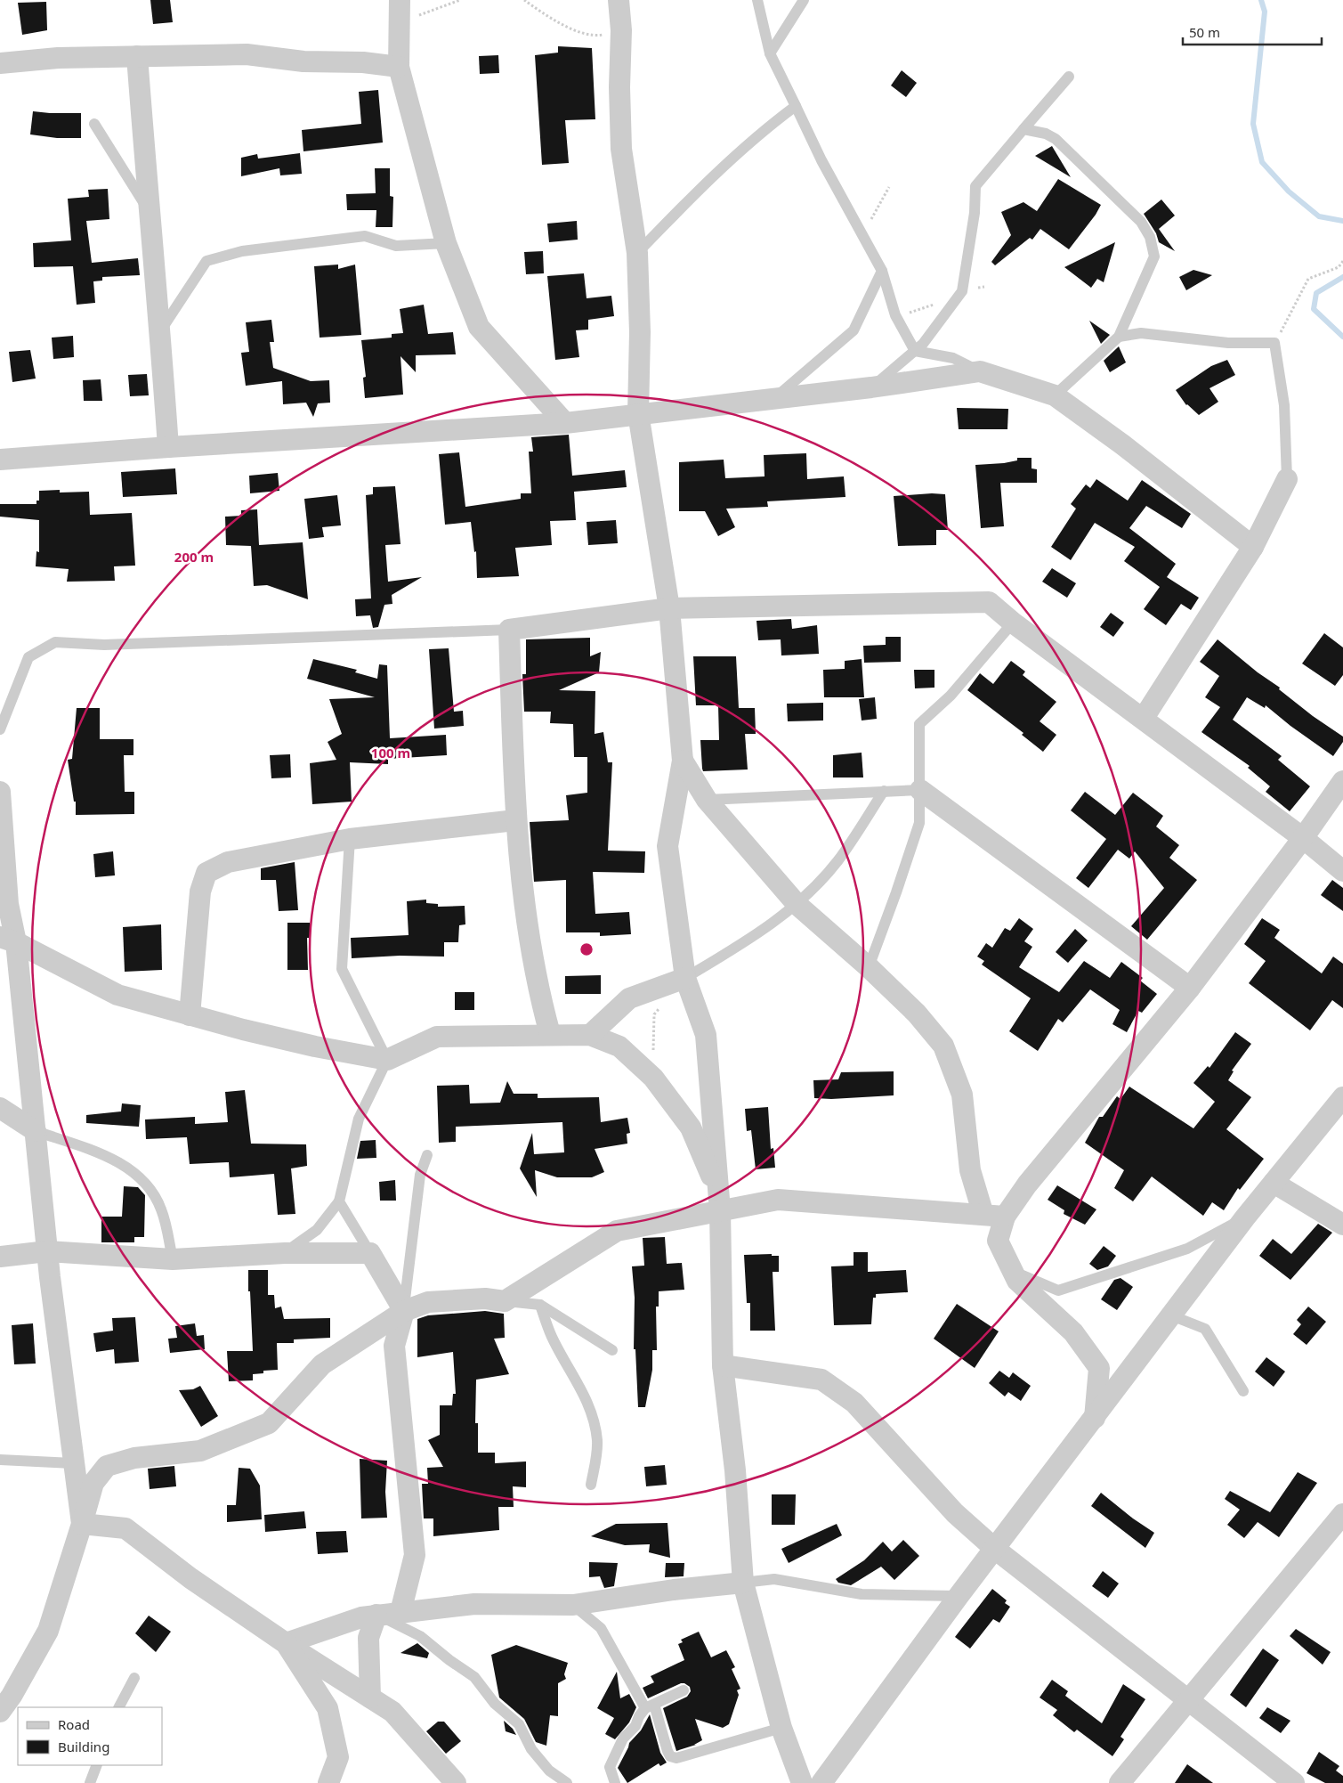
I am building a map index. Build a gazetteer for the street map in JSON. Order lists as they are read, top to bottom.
{
  "legend": ["Road", "Building"],
  "scale_bar": "50 m",
  "rings": ["200 m", "100 m"]
}
